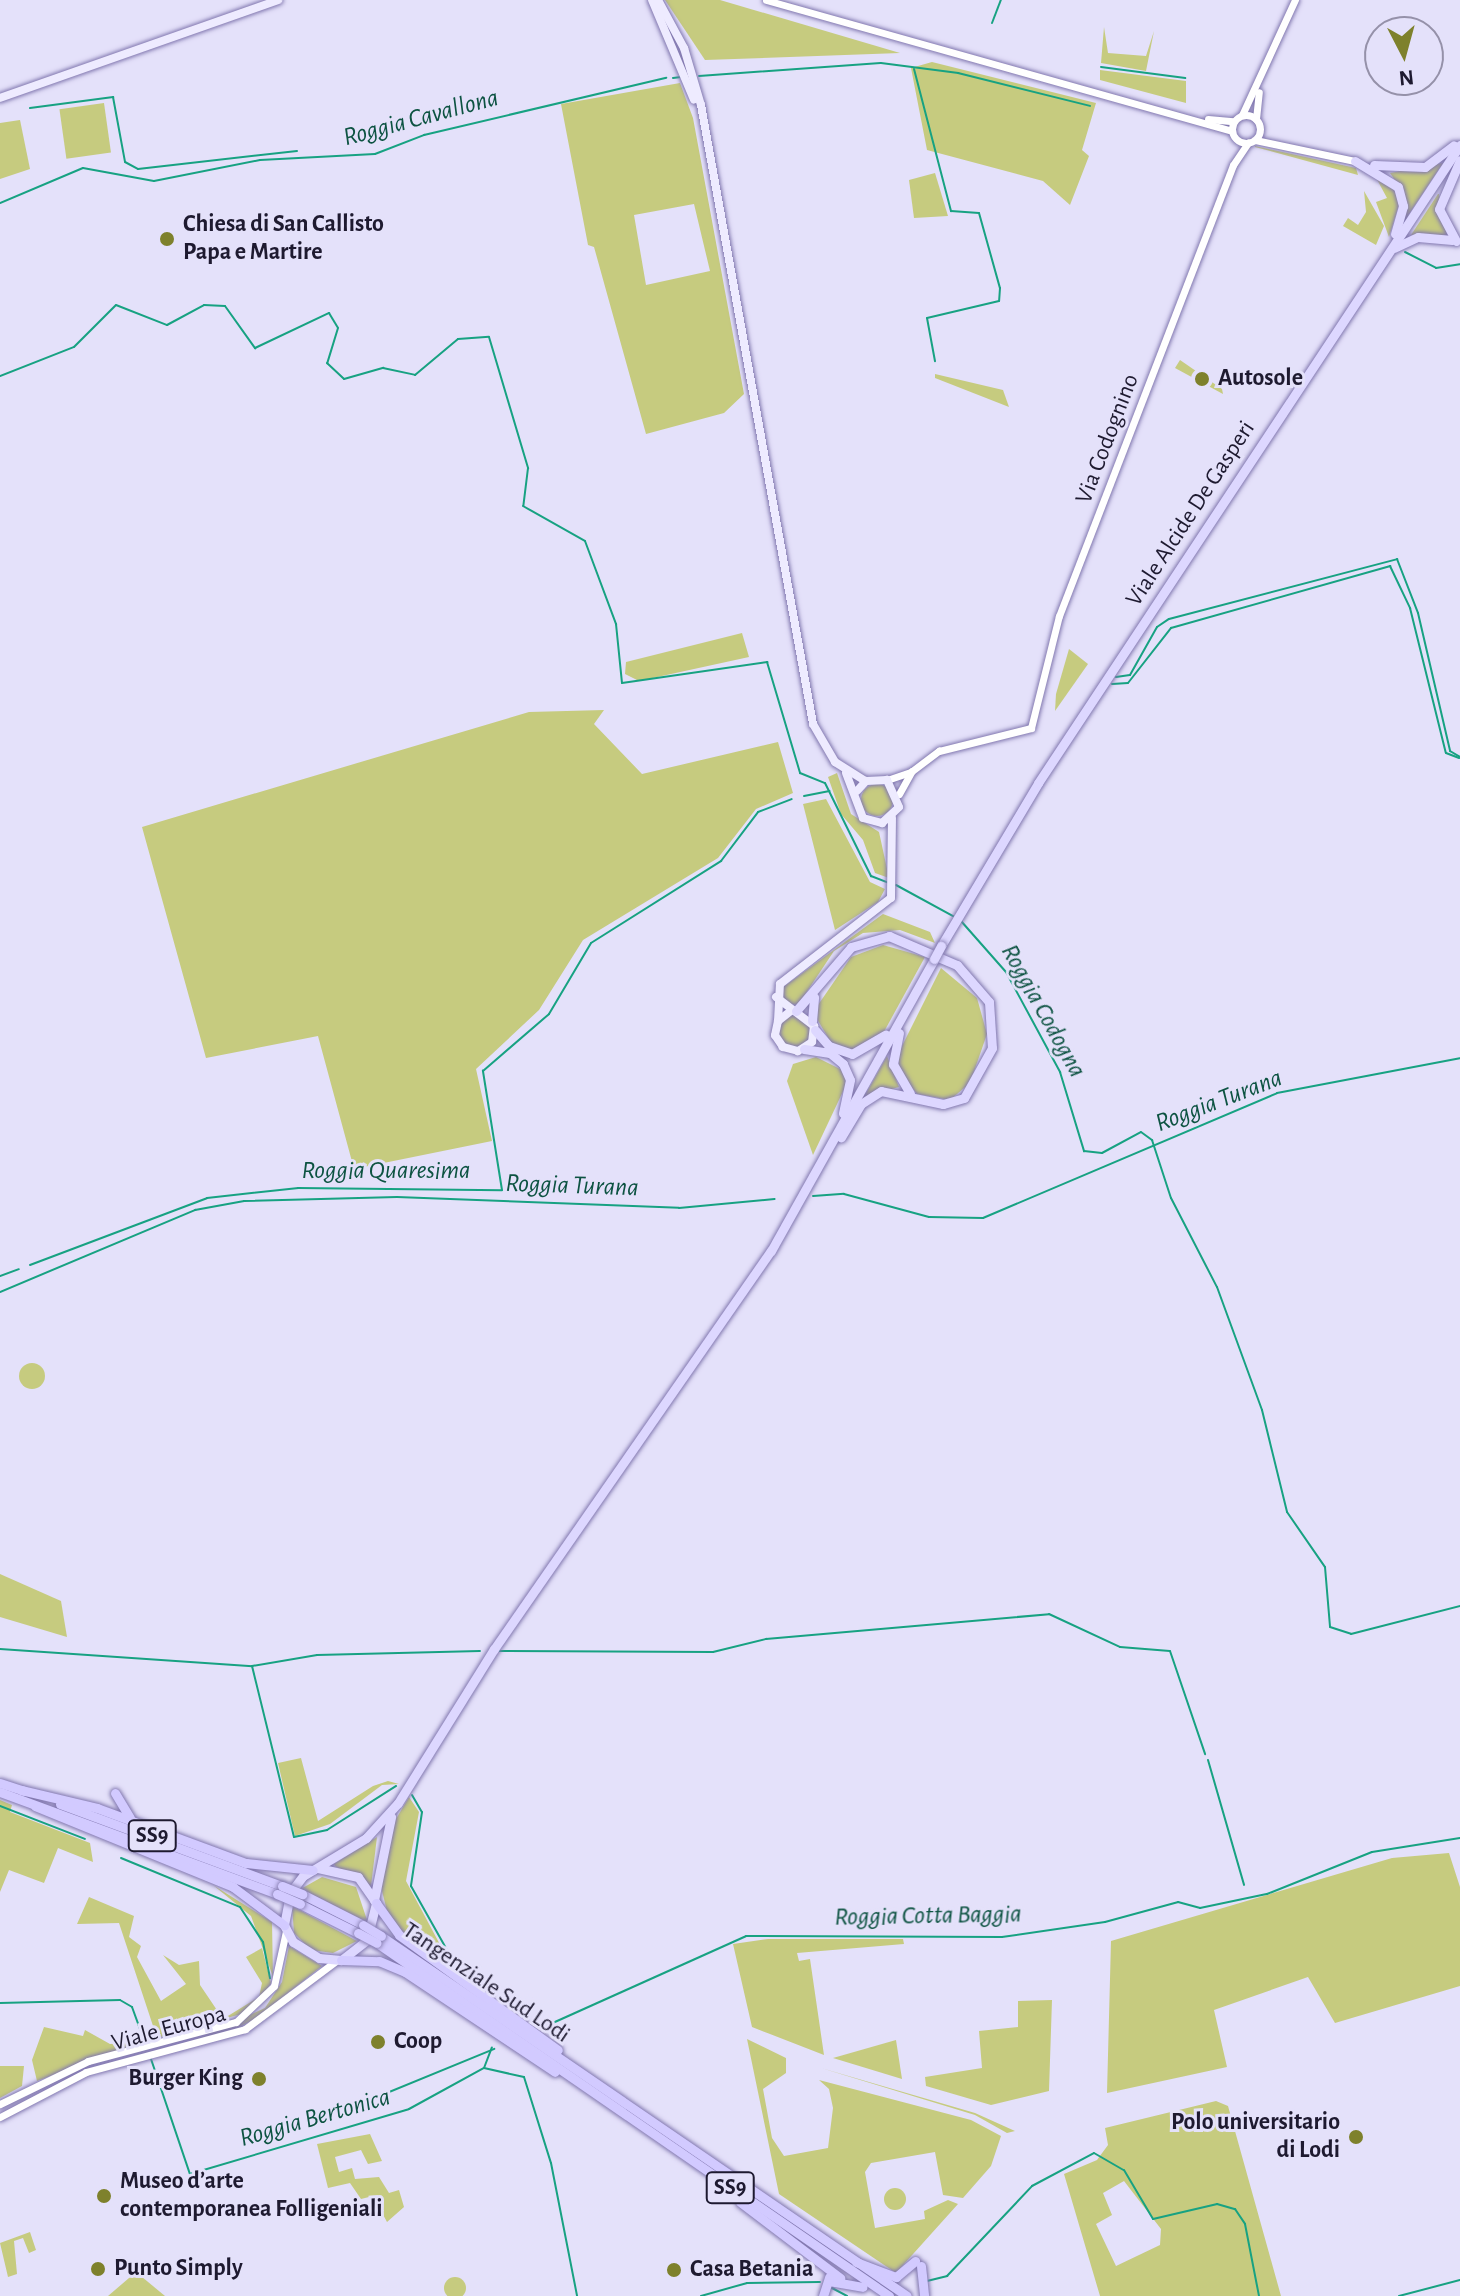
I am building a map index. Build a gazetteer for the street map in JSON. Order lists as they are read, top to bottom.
{
  "streets": {
    "highway": ["SS9", "Tangenziale Sud Lodi"],
    "main road": ["Viale Alcide De Gasperi"],
    "street": ["Via Codognino", "Viale Europa"]
  },
  "crossings": [
    ["SS9", "Tangenziale Sud Lodi"]
  ],
  "water": [
    "Roggia Cavallona",
    "Roggia Codogna",
    "Roggia Turana",
    "Roggia Quaresima",
    "Roggia Cotta Baggia",
    "Roggia Bertonica"
  ],
  "places": [
    "Chiesa di San Callisto Papa e Martire",
    "Autosole",
    "Coop",
    "Burger King",
    "Polo universitario di Lodi",
    "Museo d’arte contemporanea Folligeniali",
    "Punto Simply",
    "Casa Betania"
  ],
  "north": "bottom"
}
